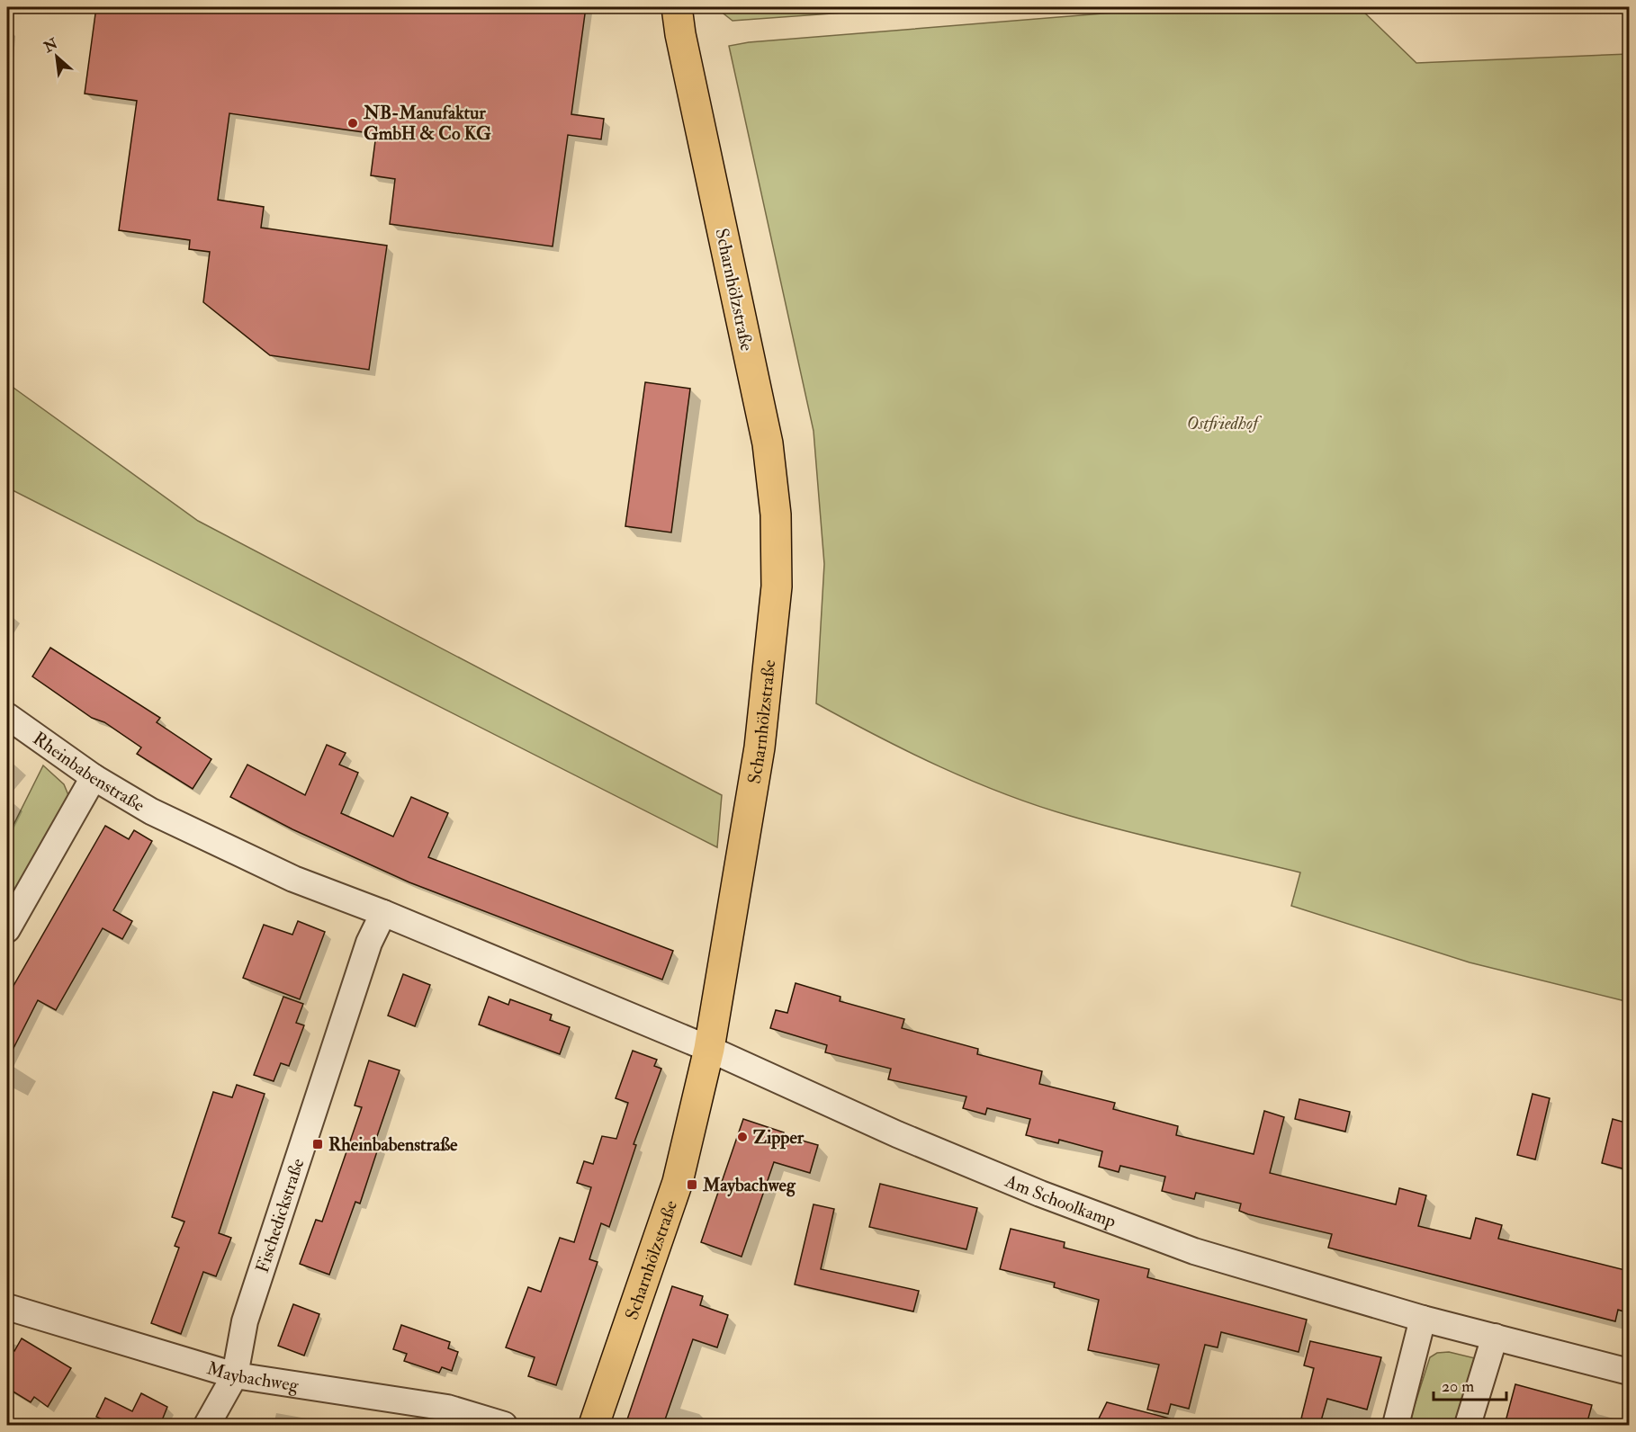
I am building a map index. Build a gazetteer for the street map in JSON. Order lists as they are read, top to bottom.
{
  "streets": {
    "main road": ["Scharnhölzstraße"],
    "street": [
      "Rheinbabenstraße",
      "Am Schoolkamp",
      "Fischedickstraße",
      "Maybachweg"
    ]
  },
  "crossings": [
    ["Scharnhölzstraße", "Rheinbabenstraße"],
    ["Scharnhölzstraße", "Am Schoolkamp"],
    ["Rheinbabenstraße", "Am Schoolkamp"],
    ["Rheinbabenstraße", "Fischedickstraße"],
    ["Fischedickstraße", "Maybachweg"]
  ],
  "parks": ["Ostfriedhof"],
  "places": {
    "other": ["NB-Manufaktur GmbH & Co KG", "Zipper"],
    "transit": ["Rheinbabenstraße", "Maybachweg"]
  },
  "scale_bar": "20 m",
  "north": "top left"
}
